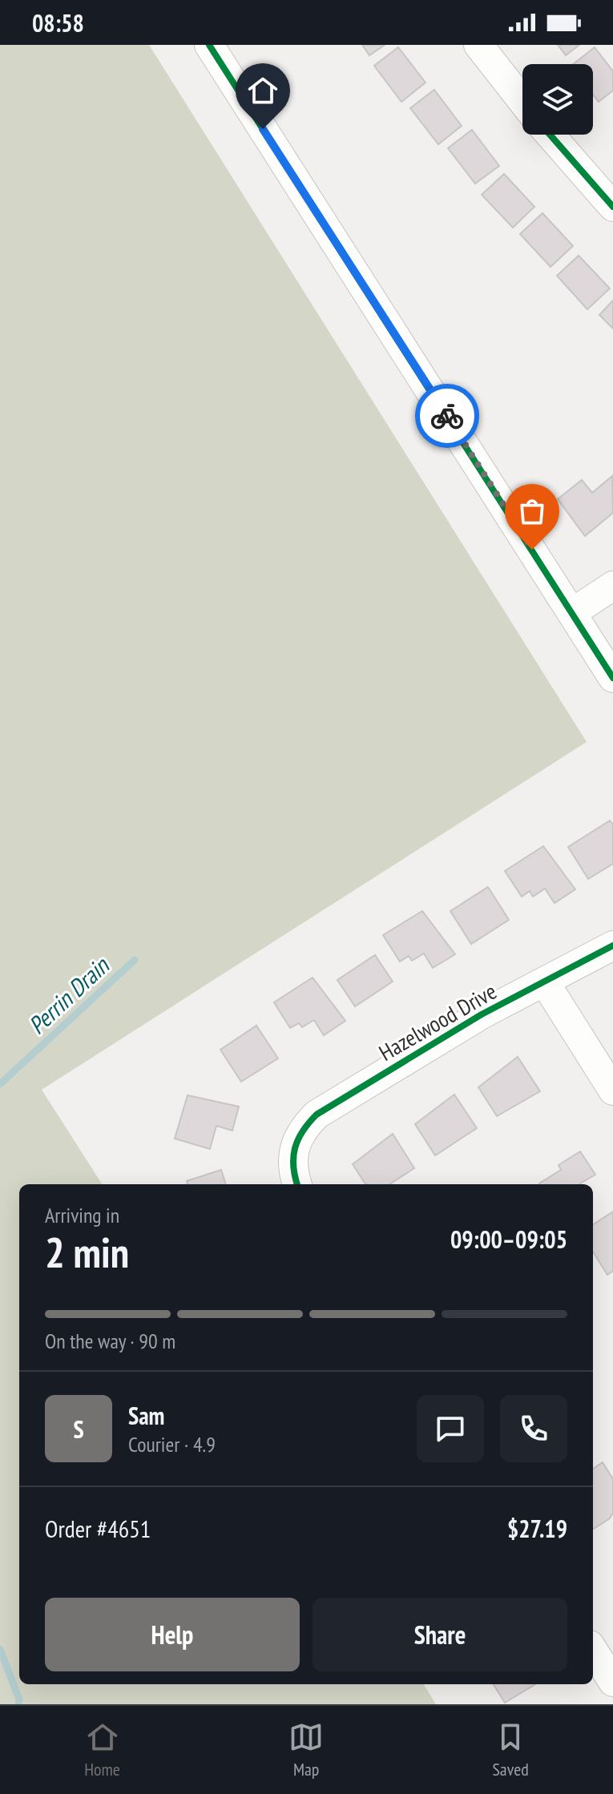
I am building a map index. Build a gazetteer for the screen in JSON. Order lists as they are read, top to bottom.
{
  "streets": {
    "street": ["Hazelwood Drive"]
  },
  "water": ["Perrin Drain"],
  "page": {
    "status": "08:58",
    "heading": ["2 min", "Arriving in", "09:00–09:05"],
    "panel": [
      "Sam",
      "Courier · 4.9",
      "Order #4651",
      "$27.19"
    ],
    "bar": "On the way · 90 m",
    "round": "S",
    "buttons": ["Help", "Share"],
    "tabs": ["Home", "Map", "Saved"]
  }
}
